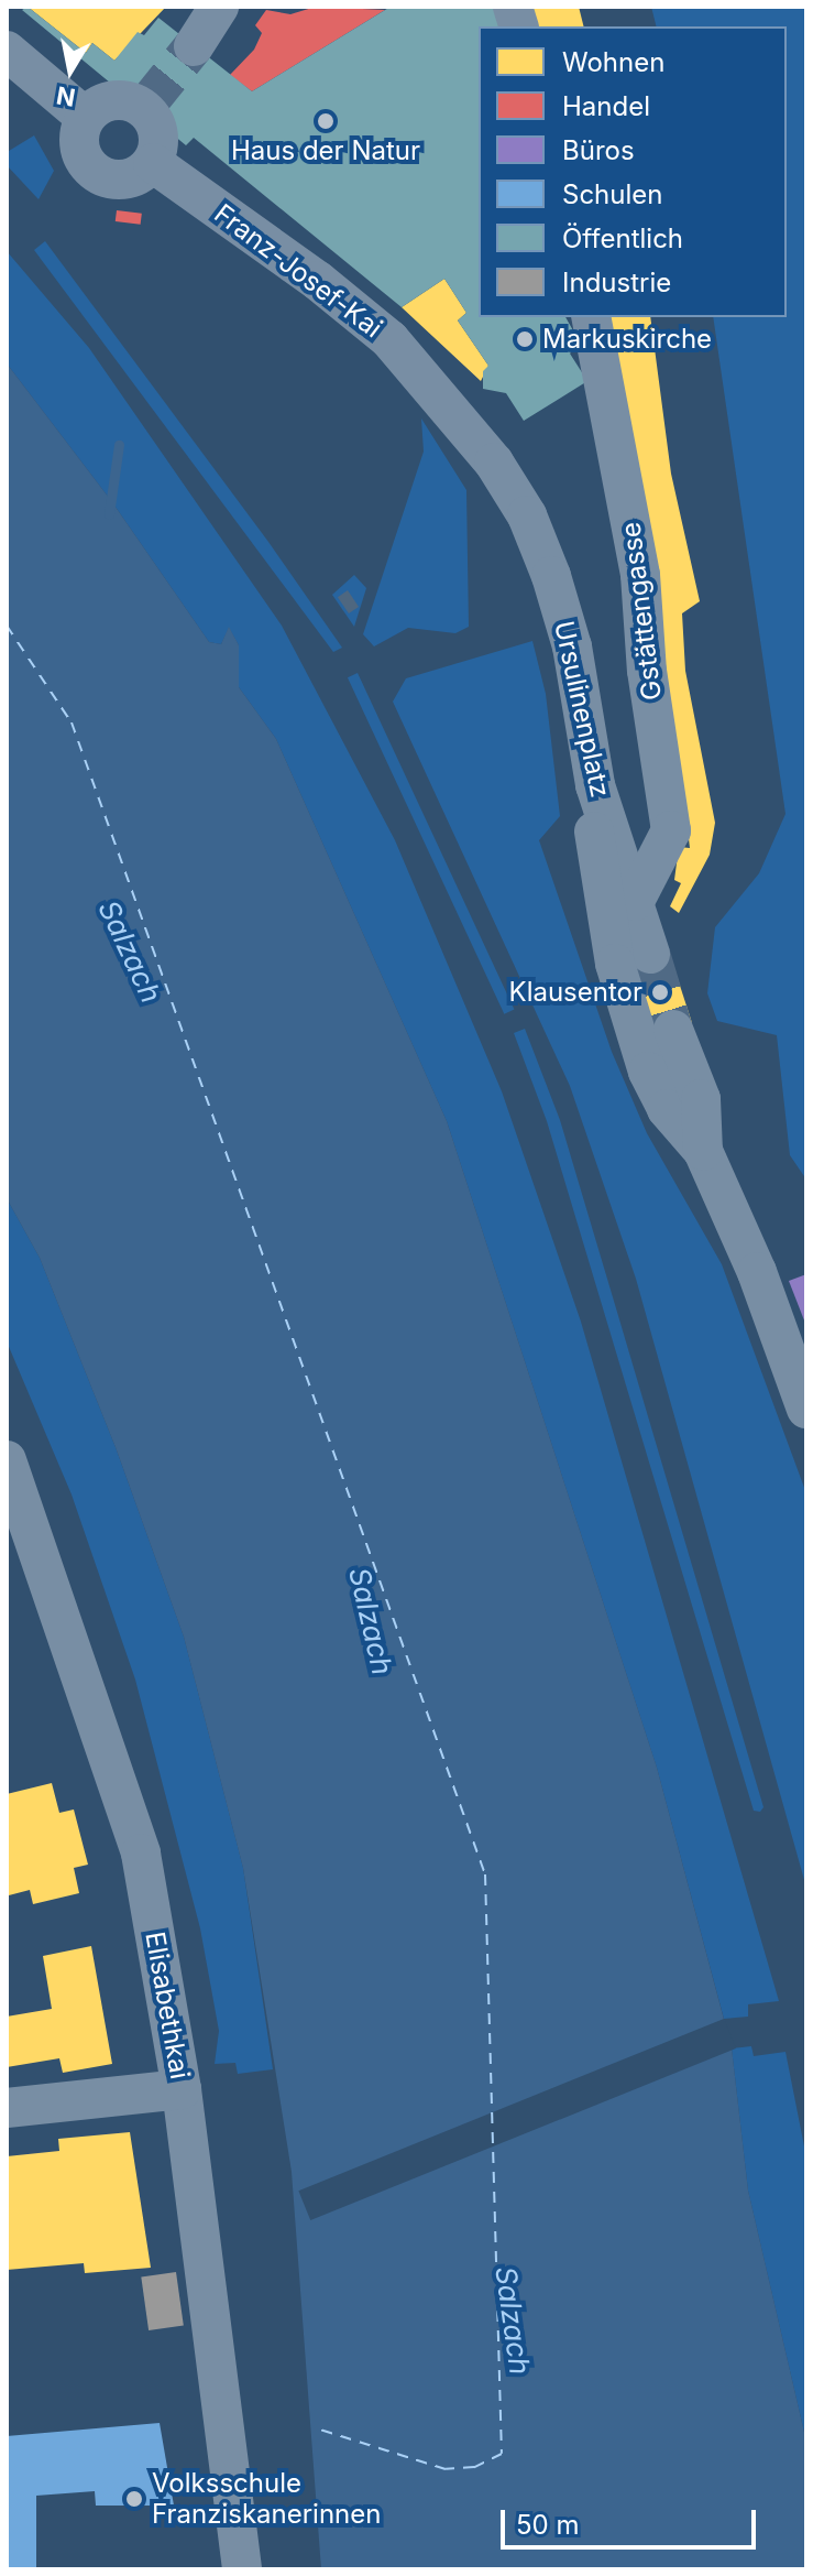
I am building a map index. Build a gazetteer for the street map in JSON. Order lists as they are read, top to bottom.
{
  "streets": {
    "street": [
      "Franz-Josef-Kai",
      "Gstättengasse",
      "Ursulinenplatz",
      "Elisabethkai"
    ]
  },
  "crossings": [
    ["Franz-Josef-Kai", "Ursulinenplatz"],
    ["Gstättengasse", "Ursulinenplatz"]
  ],
  "water": ["Salzach"],
  "places": [
    "Haus der Natur",
    "Markuskirche",
    "Klausentor",
    "Volksschule Franziskanerinnen"
  ],
  "legend": [
    "Wohnen",
    "Handel",
    "Büros",
    "Schulen",
    "Öffentlich",
    "Industrie"
  ],
  "scale_bar": "50 m",
  "north": "bottom"
}
